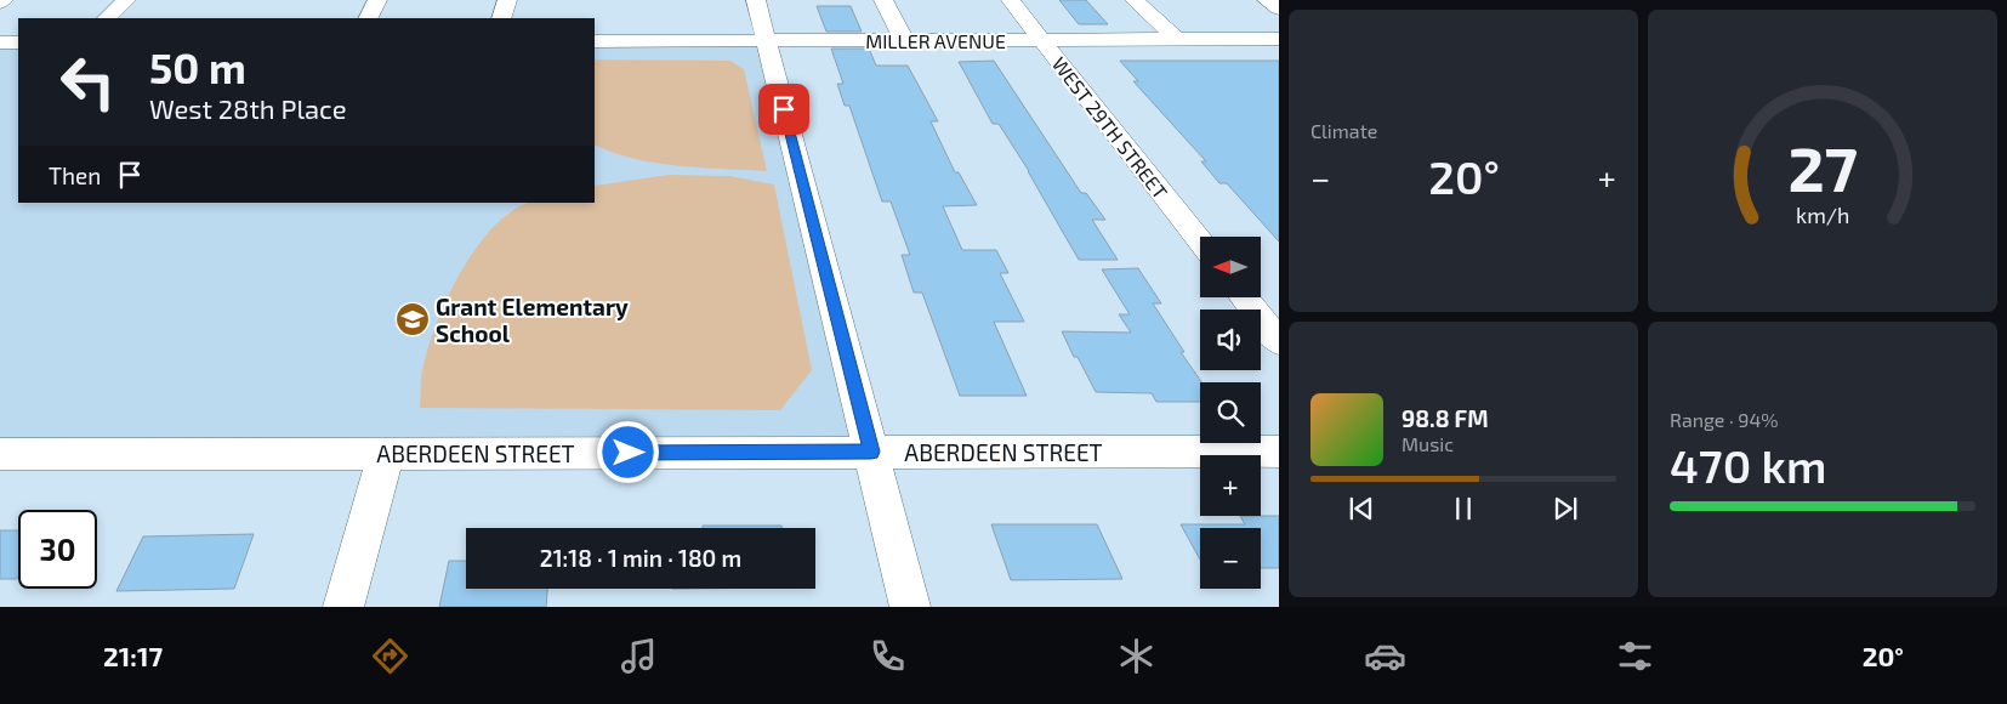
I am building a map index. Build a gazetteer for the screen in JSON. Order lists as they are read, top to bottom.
{
  "streets": {
    "street": ["MILLER AVENUE", "WEST 29TH STREET", "ABERDEEN STREET"]
  },
  "crossings": [
    ["MILLER AVENUE", "WEST 29TH STREET"]
  ],
  "places": {
    "school or university": ["Grant Elementary School"]
  },
  "north": "left",
  "page": {
    "tile": [
      "Climate",
      ["Range · 94%", "470 km"]
    ],
    "turn": ["50 m", "West 28th Place"],
    "then": "Then",
    "heat": ["−", "20°", "+"],
    "map_buttons": ["+", "−"],
    "song": ["98.8 FM", "Music"],
    "limit": "30",
    "trip": "21:18 · 1 min · 180 m",
    "tabs": ["21:17", "20°"],
    "gauge": ["27", "km/h"]
  }
}
